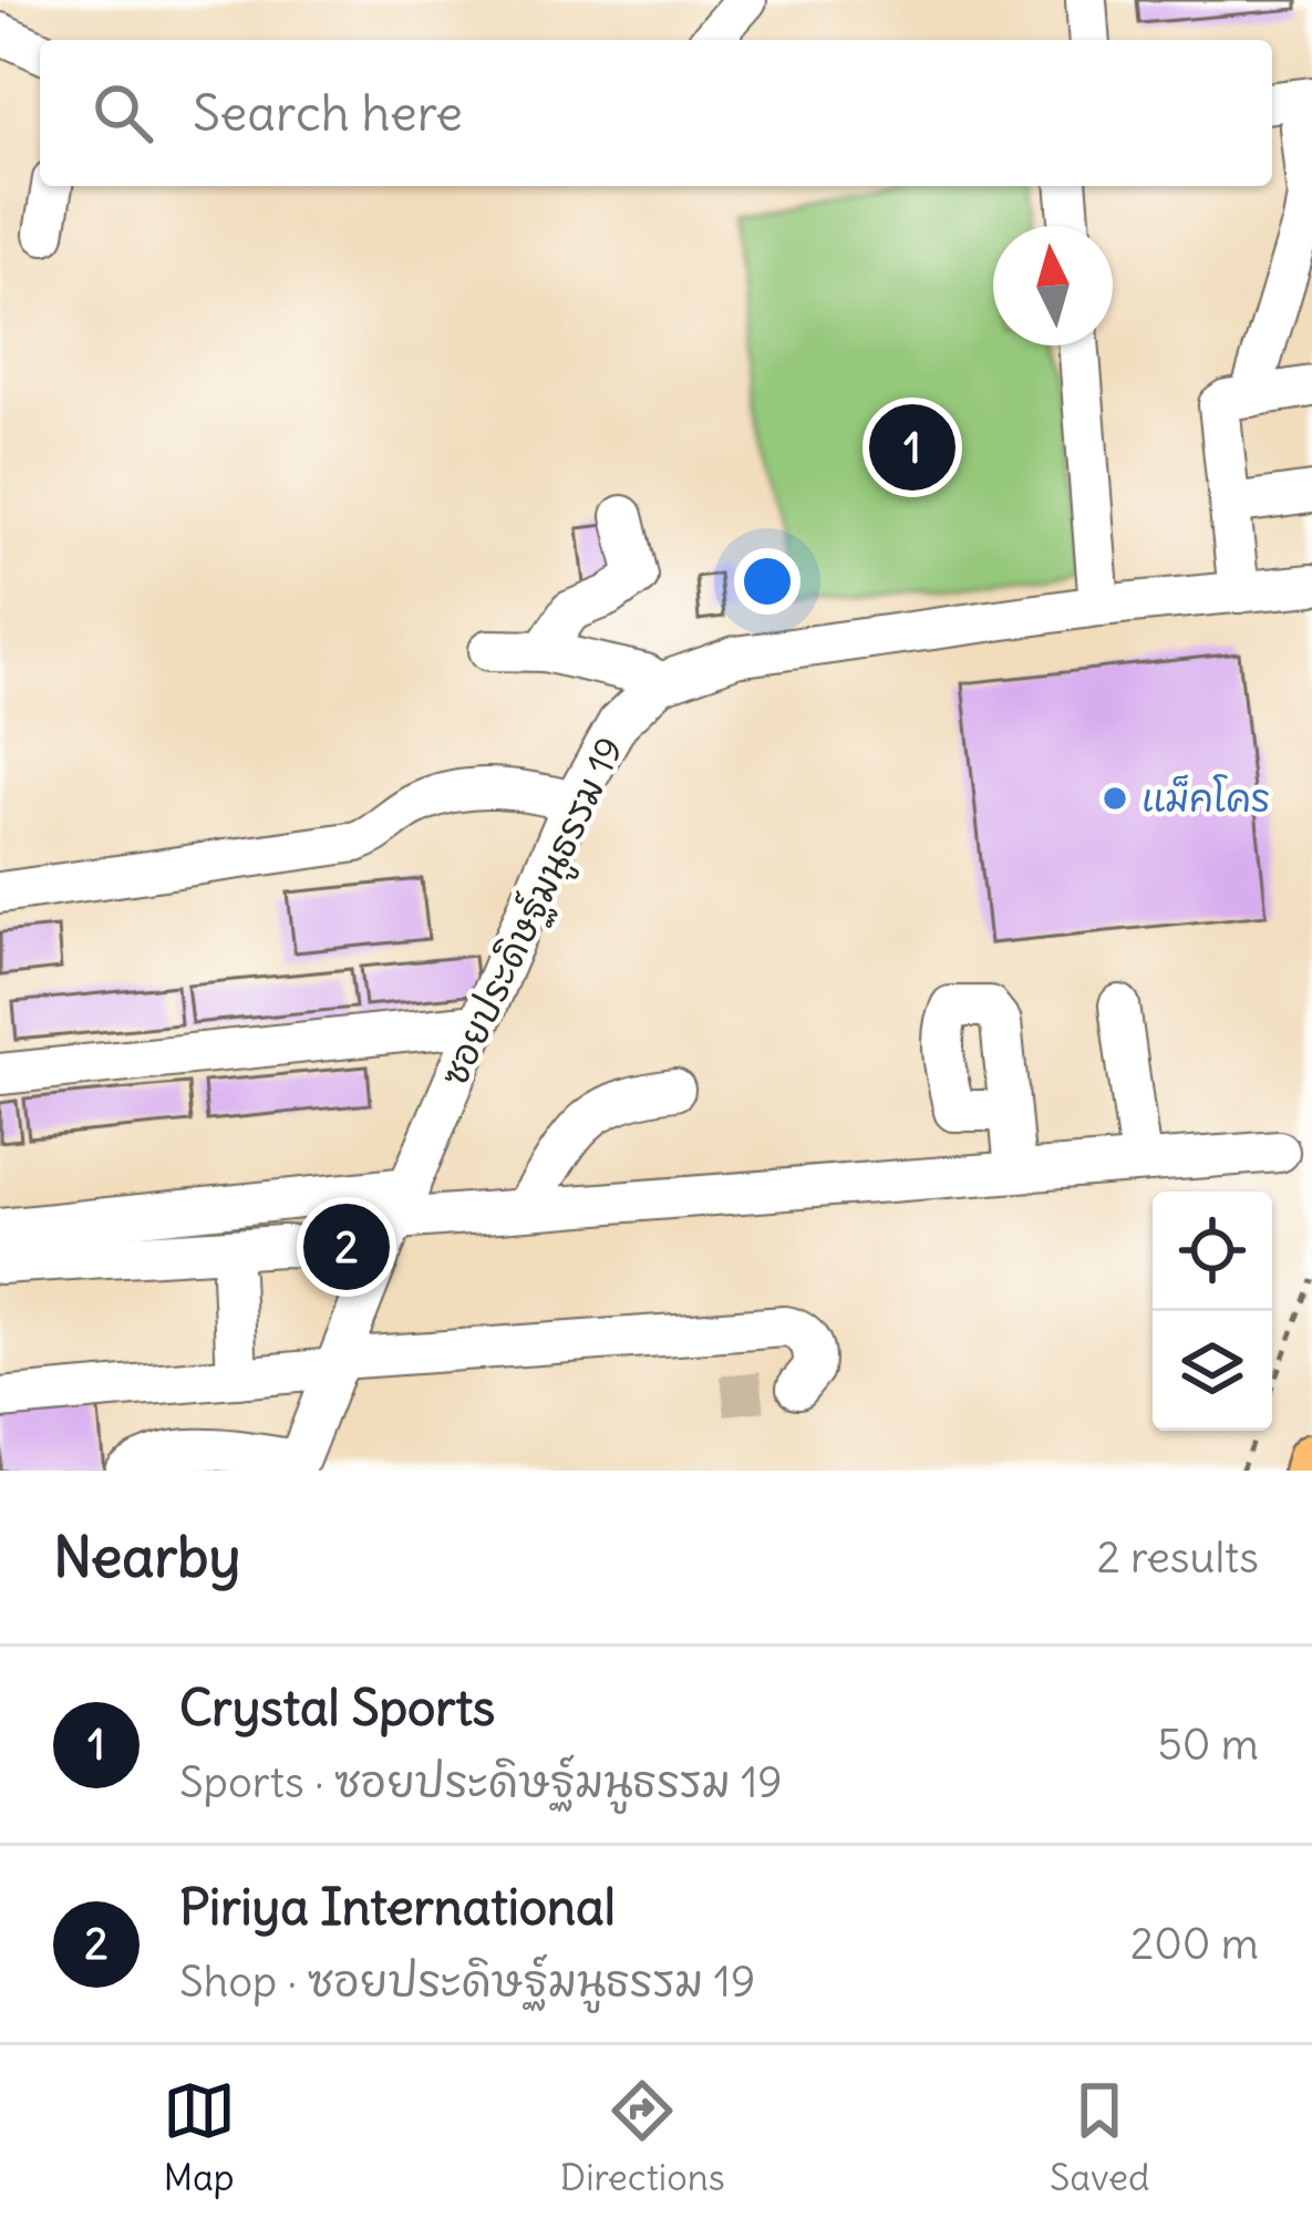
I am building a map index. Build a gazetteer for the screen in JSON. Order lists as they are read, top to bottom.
{
  "streets": {
    "street": ["ซอยประดิษฐ์มนูธรรม 19"]
  },
  "places": ["แม็คโคร"],
  "north": "top",
  "page": {
    "search": "Search here",
    "pins": ["1", "2"],
    "heading": ["Nearby", "2 results"],
    "list": [
      {
        "mark": "1",
        "name": "Crystal Sports",
        "note": "Sports · ซอยประดิษฐ์มนูธรรม 19",
        "value": "50 m"
      },
      {
        "mark": "2",
        "name": "Piriya International",
        "note": "Shop · ซอยประดิษฐ์มนูธรรม 19",
        "value": "200 m"
      }
    ],
    "nav": ["Map", "Directions", "Saved"]
  }
}
